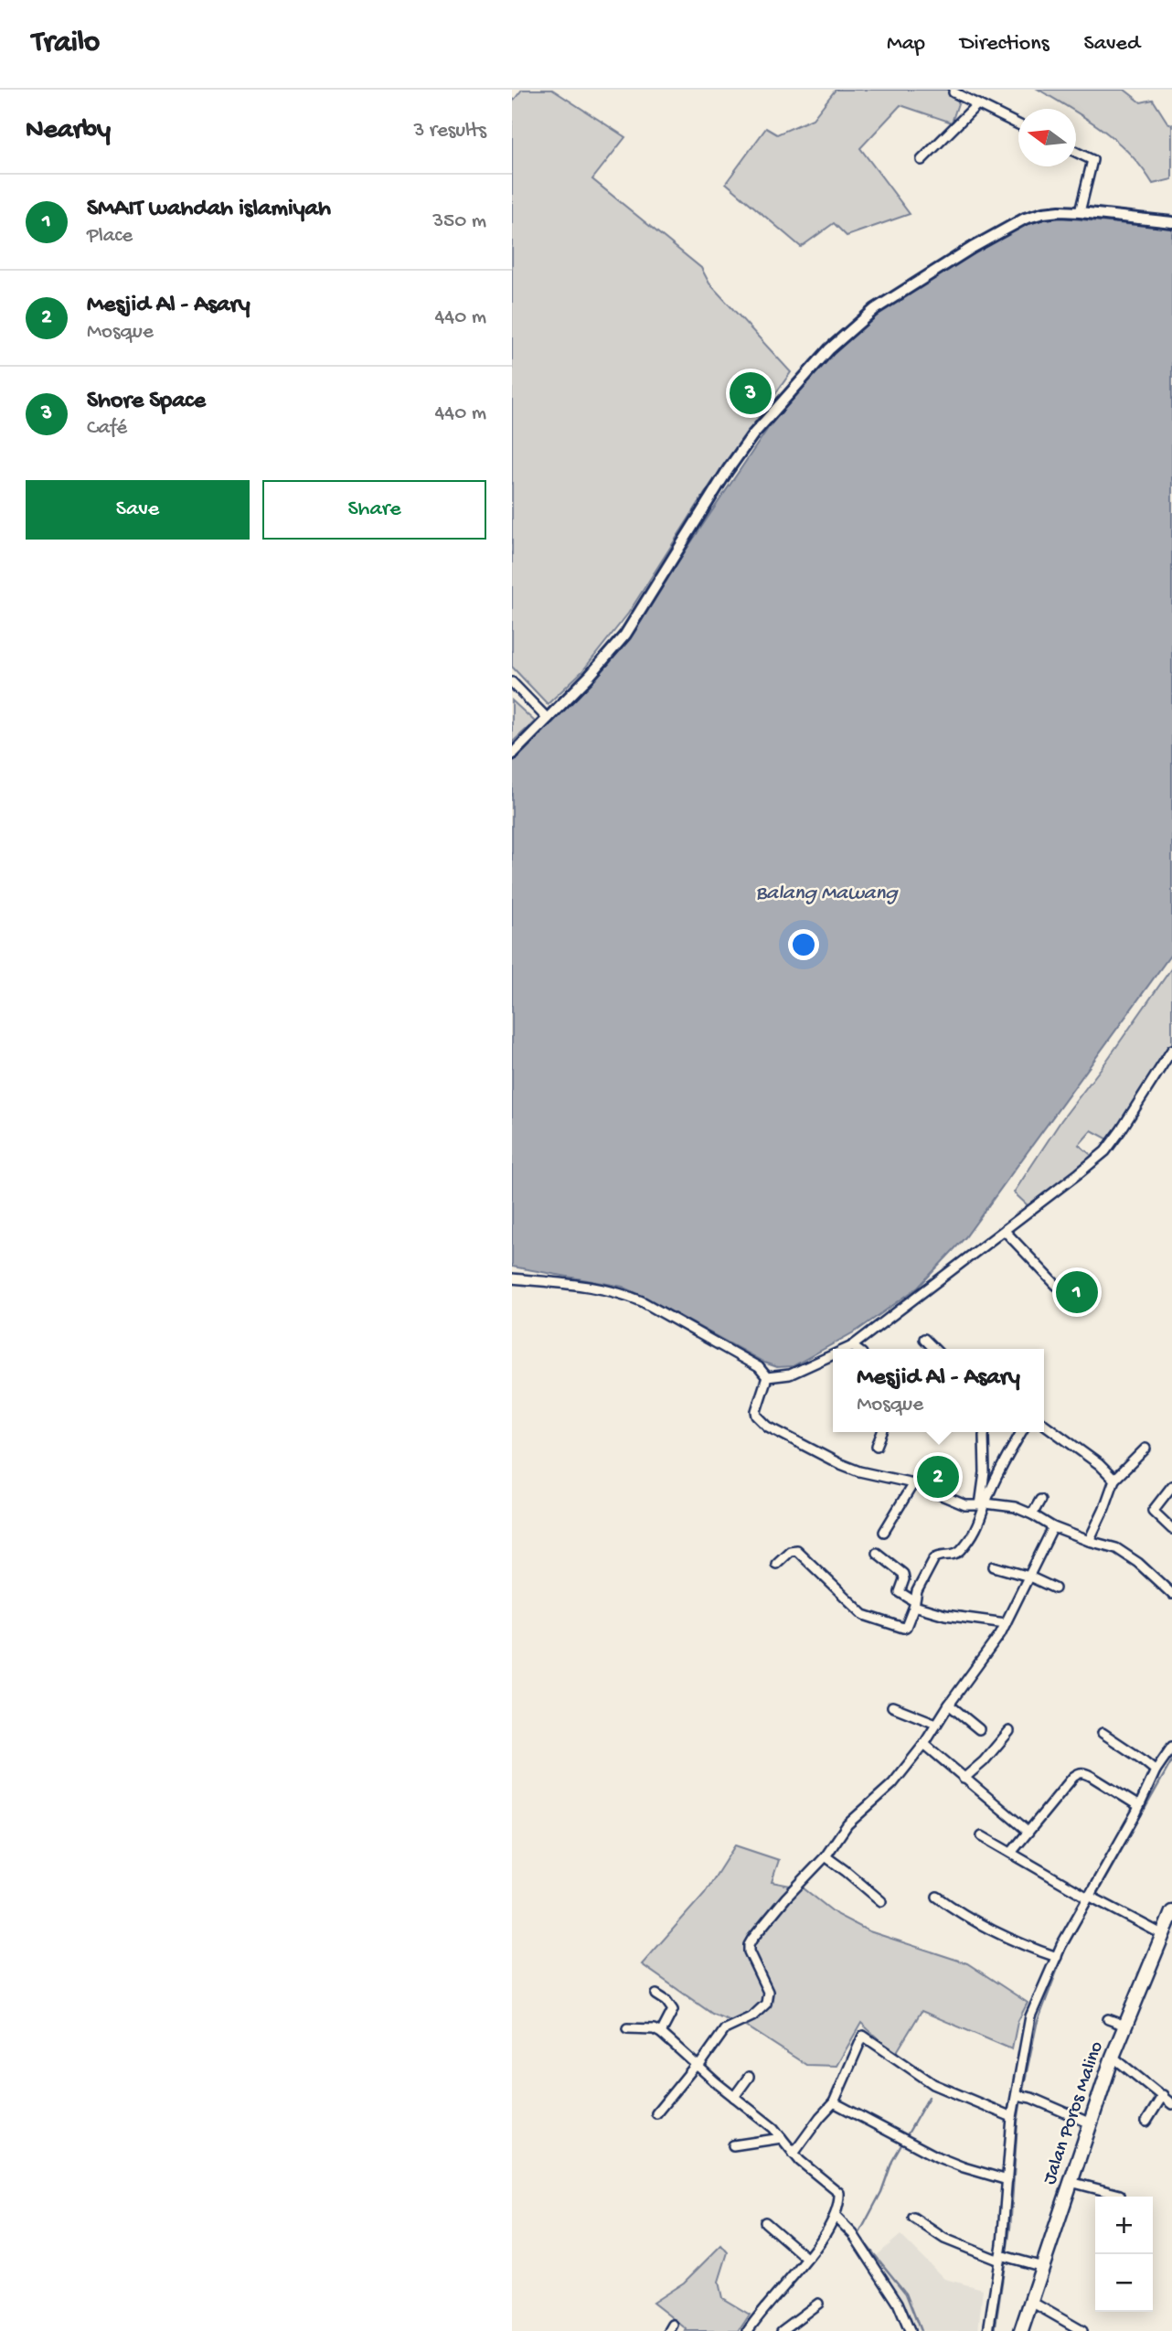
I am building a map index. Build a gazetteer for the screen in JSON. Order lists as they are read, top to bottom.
{
  "streets": {
    "main road": ["Jalan Poros Malino"]
  },
  "water": ["Balang Mawang"],
  "north": "left",
  "page": {
    "header": "Trailo",
    "nav": ["Map", "Directions", "Saved"],
    "heading": ["Nearby", "3 results"],
    "list": [
      {
        "mark": "1",
        "name": "SMAIT wahdah islamiyah",
        "note": "Place",
        "value": "350 m"
      },
      {
        "mark": "2",
        "name": "Mesjid Al - Asary",
        "note": "Mosque",
        "value": "440 m"
      },
      {
        "mark": "3",
        "name": "Shore Space",
        "note": "Café",
        "value": "440 m"
      }
    ],
    "pins": ["3", "1", "2"],
    "buttons": ["Save", "Share"],
    "popup": ["Mesjid Al - Asary", "Mosque"],
    "map_buttons": ["+", "−"]
  }
}
